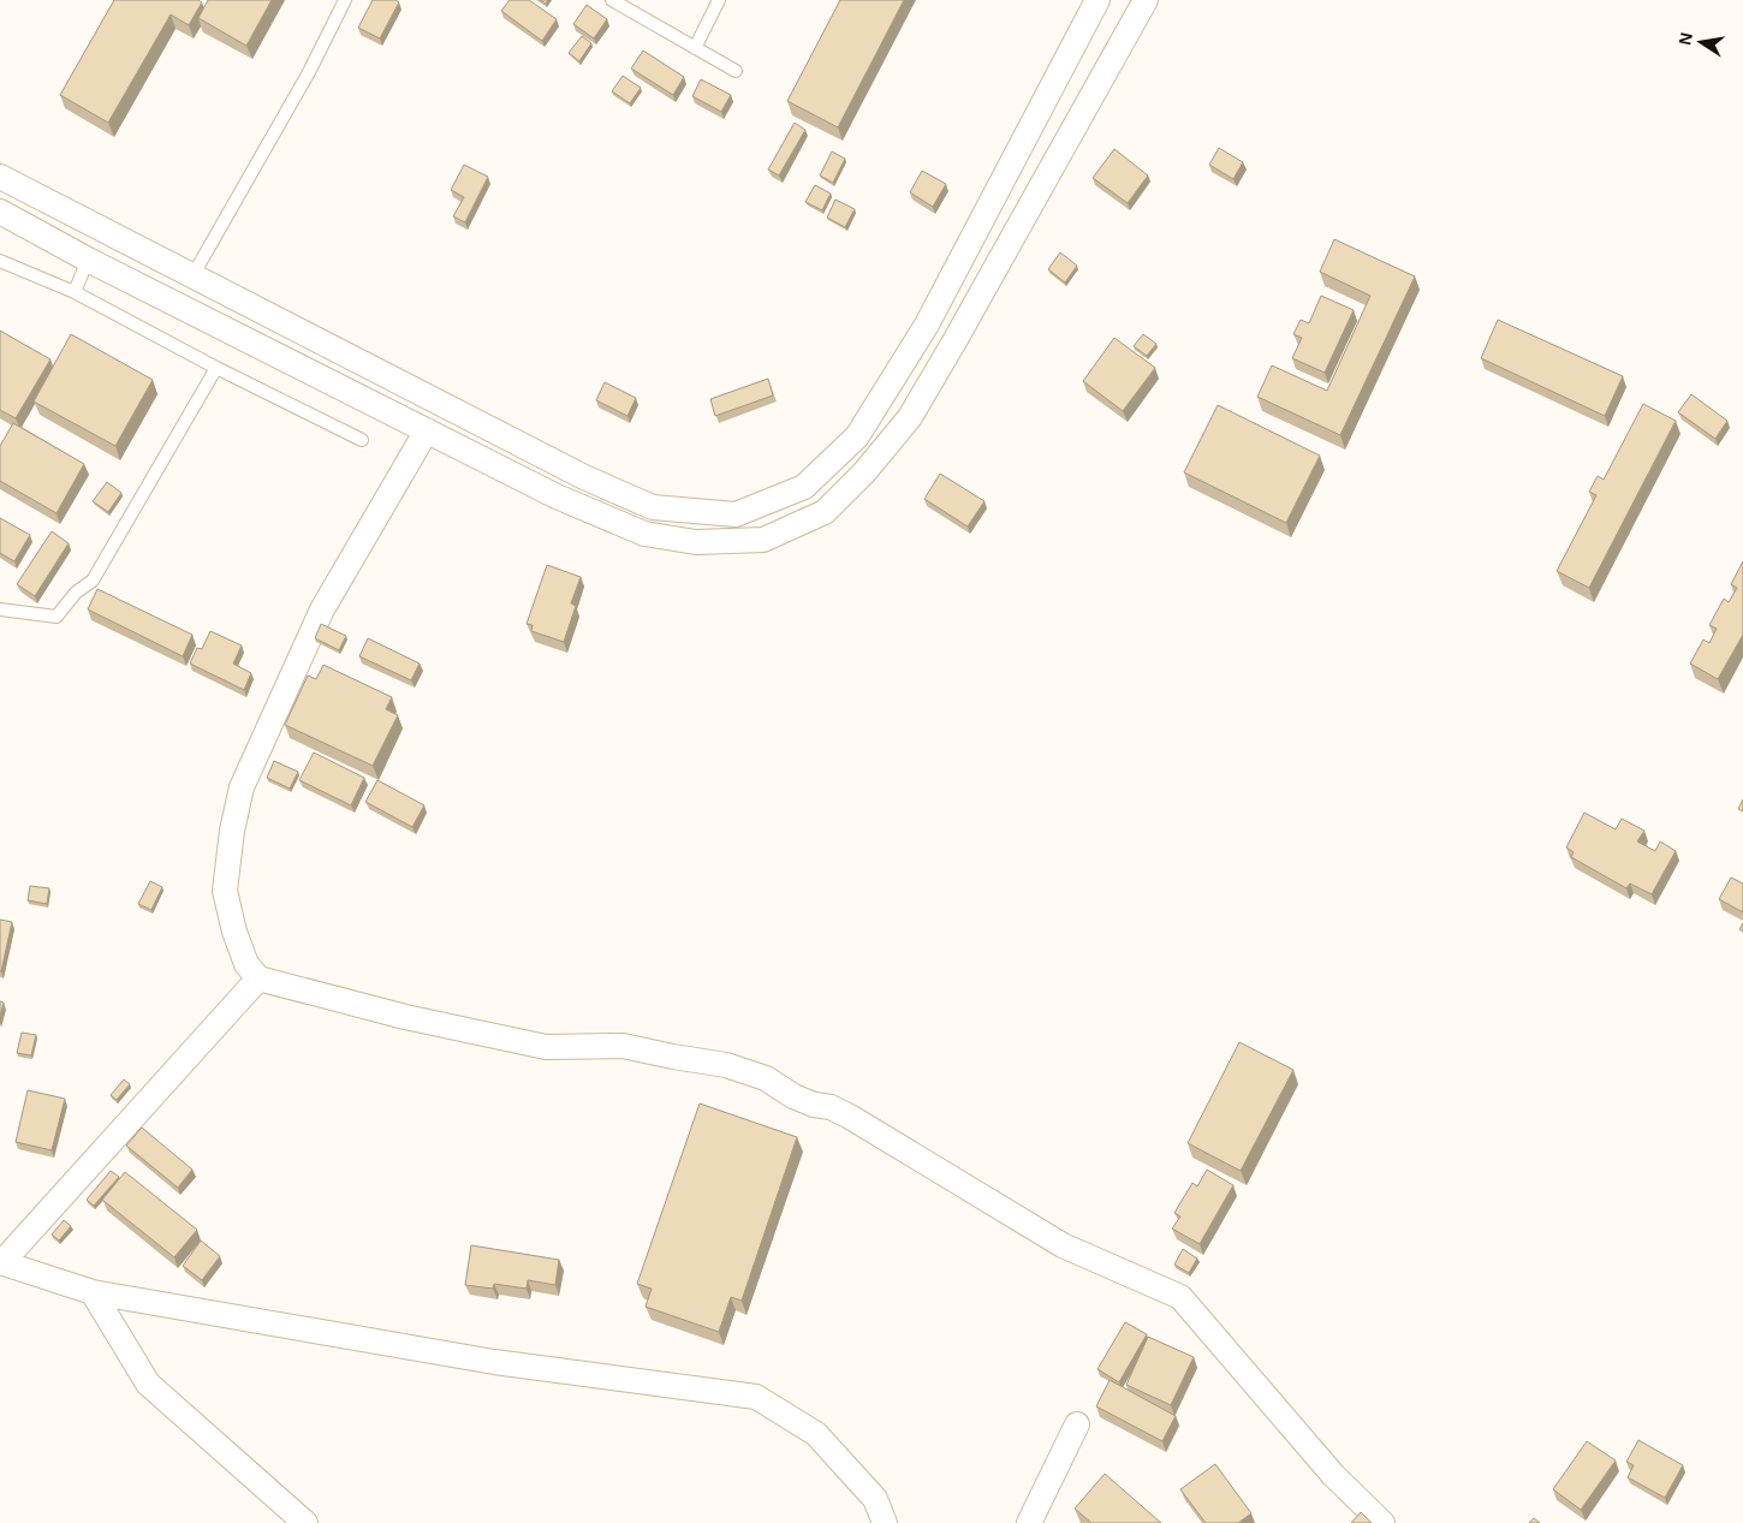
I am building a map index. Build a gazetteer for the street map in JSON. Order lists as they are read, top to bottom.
{
  "north": "left"
}
